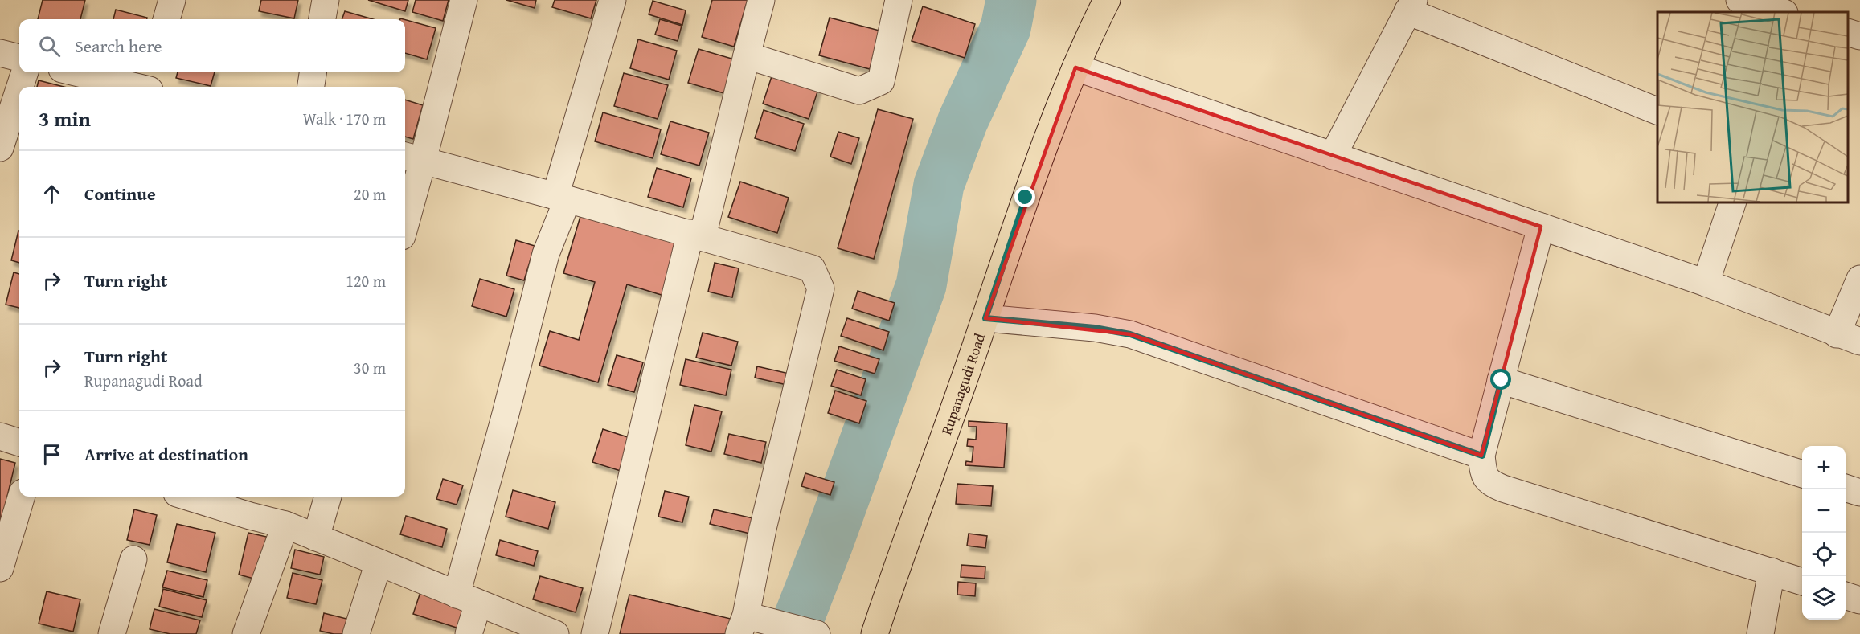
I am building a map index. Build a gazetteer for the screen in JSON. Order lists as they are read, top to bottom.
{
  "streets": {
    "main road": ["Rupanagudi Road"]
  },
  "page": {
    "search": "Search here",
    "heading": ["3 min", "Walk · 170 m"],
    "list": [
      ["Continue", "20 m"],
      ["Turn right", "120 m"],
      ["Turn right", "Rupanagudi Road", "30 m"],
      "Arrive at destination"
    ],
    "map_buttons": ["+", "−"]
  }
}
